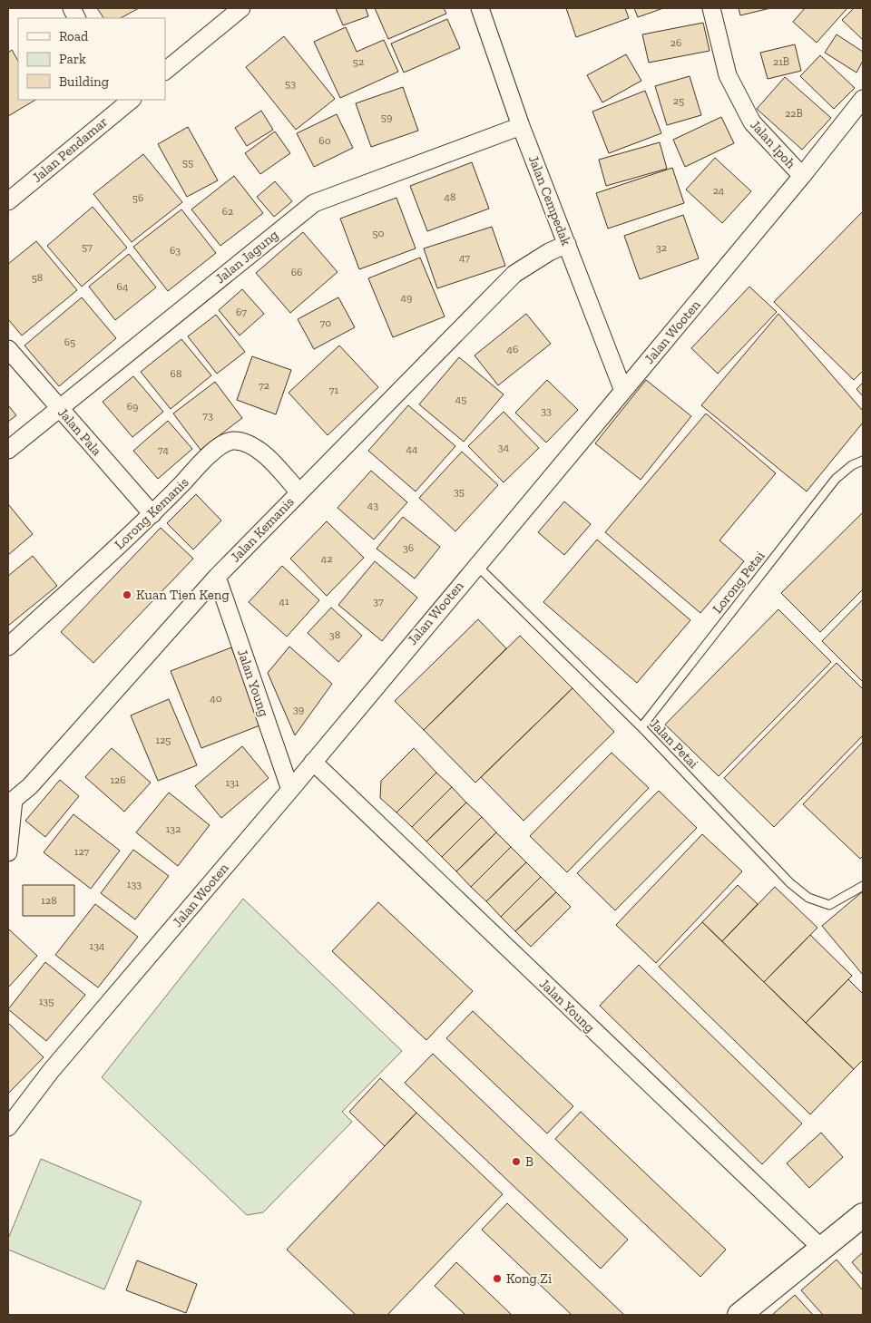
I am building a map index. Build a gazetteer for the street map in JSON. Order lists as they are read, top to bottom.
{
  "streets": {
    "street": [
      "Jalan Ipoh",
      "Jalan Pendamar",
      "Jalan Cempedak",
      "Jalan Jagung",
      "Jalan Wooten",
      "Jalan Pala",
      "Lorong Kemanis",
      "Jalan Kemanis",
      "Jalan Young"
    ],
    "lane": ["Lorong Petai", "Jalan Petai"]
  },
  "crossings": [
    ["Jalan Ipoh", "Jalan Wooten"],
    ["Jalan Cempedak", "Jalan Jagung"],
    ["Jalan Cempedak", "Jalan Wooten"],
    ["Jalan Cempedak", "Jalan Kemanis"],
    ["Jalan Jagung", "Jalan Pala"],
    ["Jalan Wooten", "Jalan Young"],
    ["Jalan Wooten", "Jalan Petai"],
    ["Jalan Pala", "Lorong Kemanis"],
    ["Lorong Kemanis", "Jalan Kemanis"],
    ["Jalan Kemanis", "Jalan Young"],
    ["Lorong Petai", "Jalan Petai"]
  ],
  "places": ["Kuan Tien Keng", "B", "Kong Zi"],
  "house_numbers": [
    "26",
    "52",
    "21B",
    "53",
    "25",
    "22B",
    "59",
    "60",
    "55",
    "24",
    "48",
    "56",
    "62",
    "50",
    "57",
    "32",
    "63",
    "47",
    "66",
    "58",
    "64",
    "49",
    "67",
    "70",
    "65",
    "46",
    "68",
    "72",
    "71",
    "45",
    "69",
    "33",
    "73",
    "34",
    "44",
    "74",
    "35",
    "43",
    "36",
    "42",
    "41",
    "37",
    "38",
    "40",
    "39",
    "125",
    "126",
    "131",
    "132",
    "127",
    "133",
    "128",
    "134",
    "135"
  ],
  "legend": ["Road", "Park", "Building"]
}
